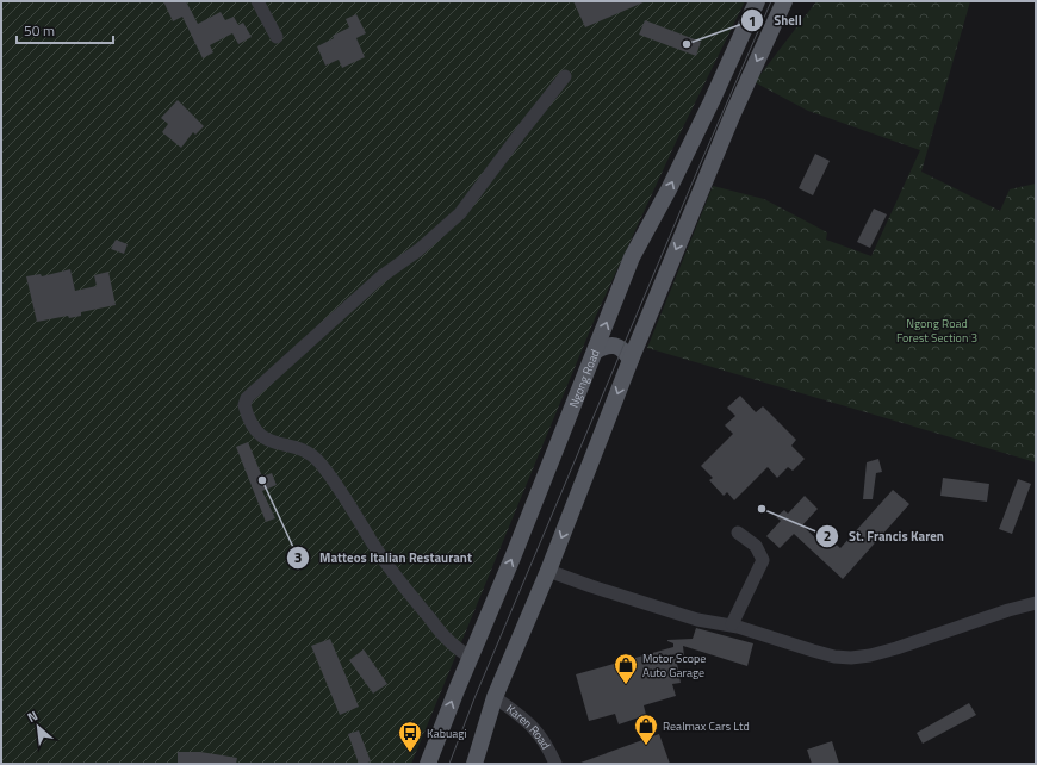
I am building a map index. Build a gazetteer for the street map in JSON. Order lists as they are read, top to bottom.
{
  "streets": {
    "main road": ["Ngong Road"],
    "street": ["Karen Road"]
  },
  "parks": ["Ngong Road Forest Section 3"],
  "places": {
    "other": ["Shell", "Matteos Italian Restaurant", "St. Francis Karen"],
    "shop": ["Motor Scope Auto Garage", "Realmax Cars Ltd"],
    "bus stop": ["Kabuagi"]
  },
  "scale_bar": "50 m",
  "north": "top left"
}
